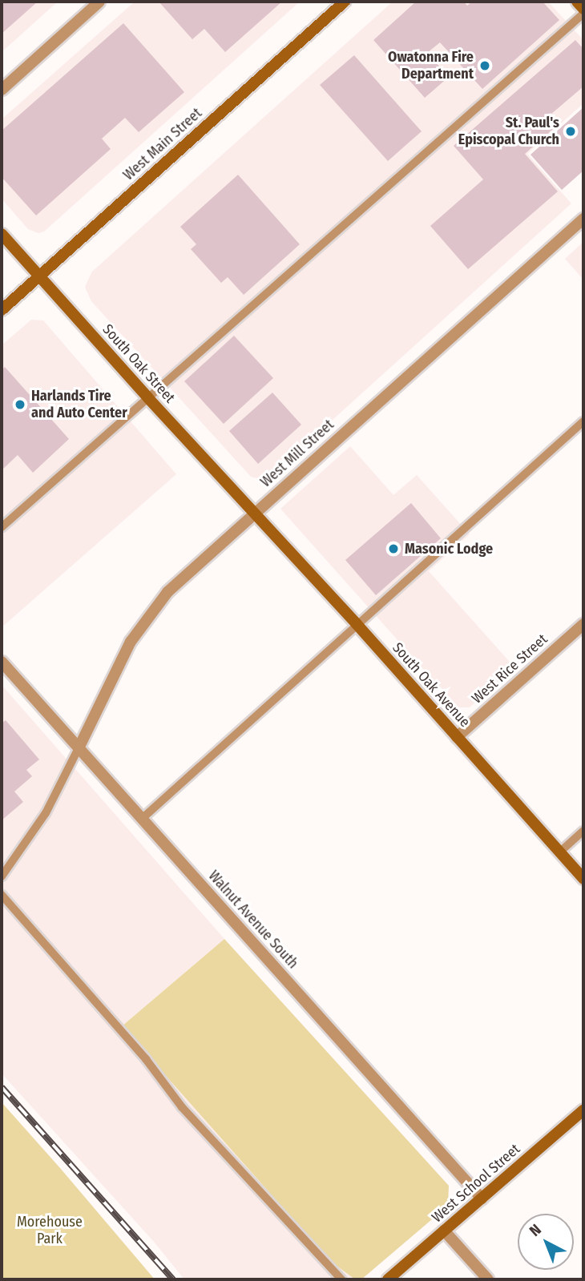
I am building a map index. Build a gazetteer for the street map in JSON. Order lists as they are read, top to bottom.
{
  "streets": {
    "main road": [
      "West Main Street",
      "South Oak Street",
      "South Oak Avenue",
      "West School Street"
    ],
    "street": ["West Mill Street", "West Rice Street", "Walnut Avenue South"]
  },
  "crossings": [
    ["West Main Street", "South Oak Street"],
    ["South Oak Street", "West Mill Street"],
    ["South Oak Street", "South Oak Avenue"],
    ["West Mill Street", "South Oak Avenue"],
    ["West Mill Street", "Walnut Avenue South"],
    ["West Rice Street", "South Oak Avenue"],
    ["Walnut Avenue South", "West School Street"]
  ],
  "parks": ["Morehouse Park"],
  "places": [
    "Owatonna Fire Department",
    "St. Paul's Episcopal Church",
    "Harlands Tire and Auto Center",
    "Masonic Lodge"
  ],
  "north": "top left"
}
